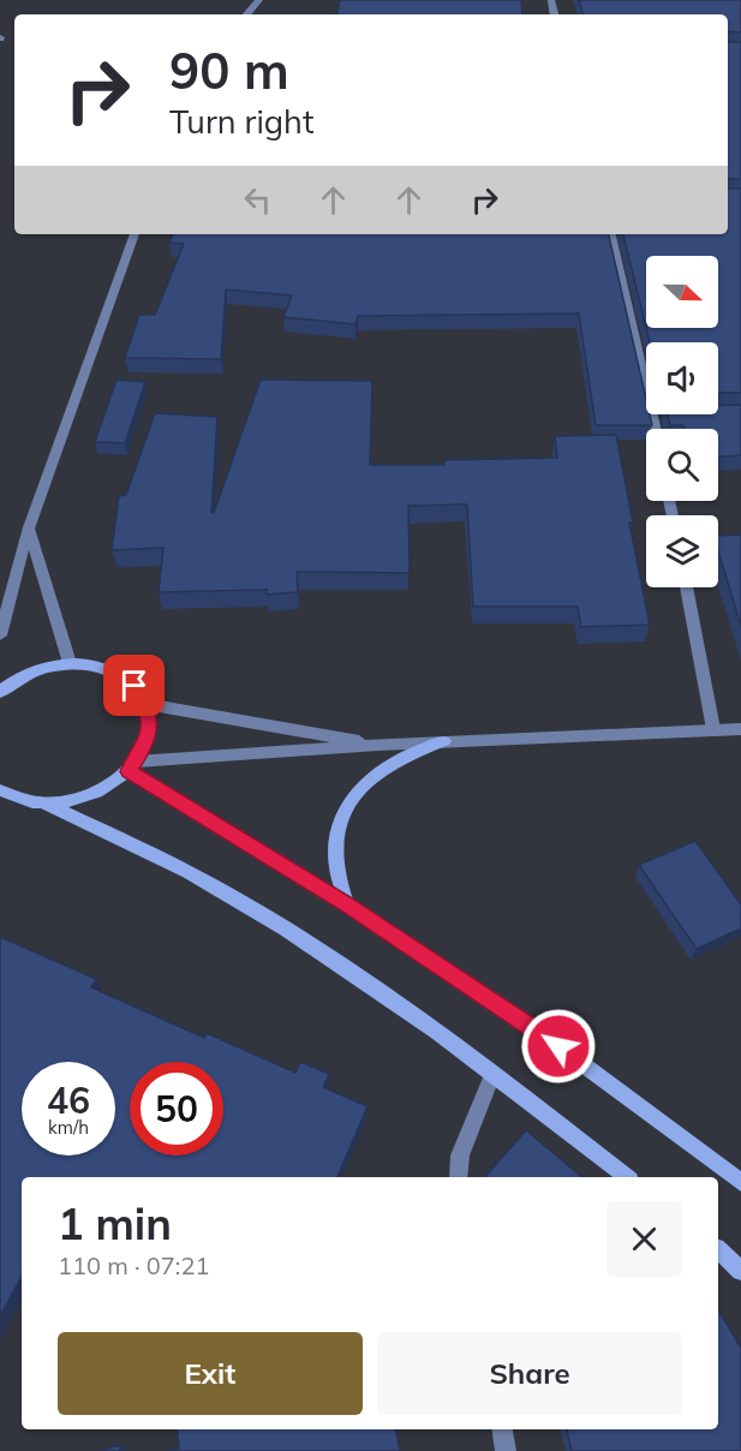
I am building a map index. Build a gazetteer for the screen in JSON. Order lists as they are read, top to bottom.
{
  "north": "right",
  "page": {
    "turn": ["90 m", "Turn right"],
    "speed": "46 km/h",
    "limit": "50",
    "heading": ["1 min", "110 m · 07:21"],
    "buttons": ["Exit", "Share"]
  }
}
